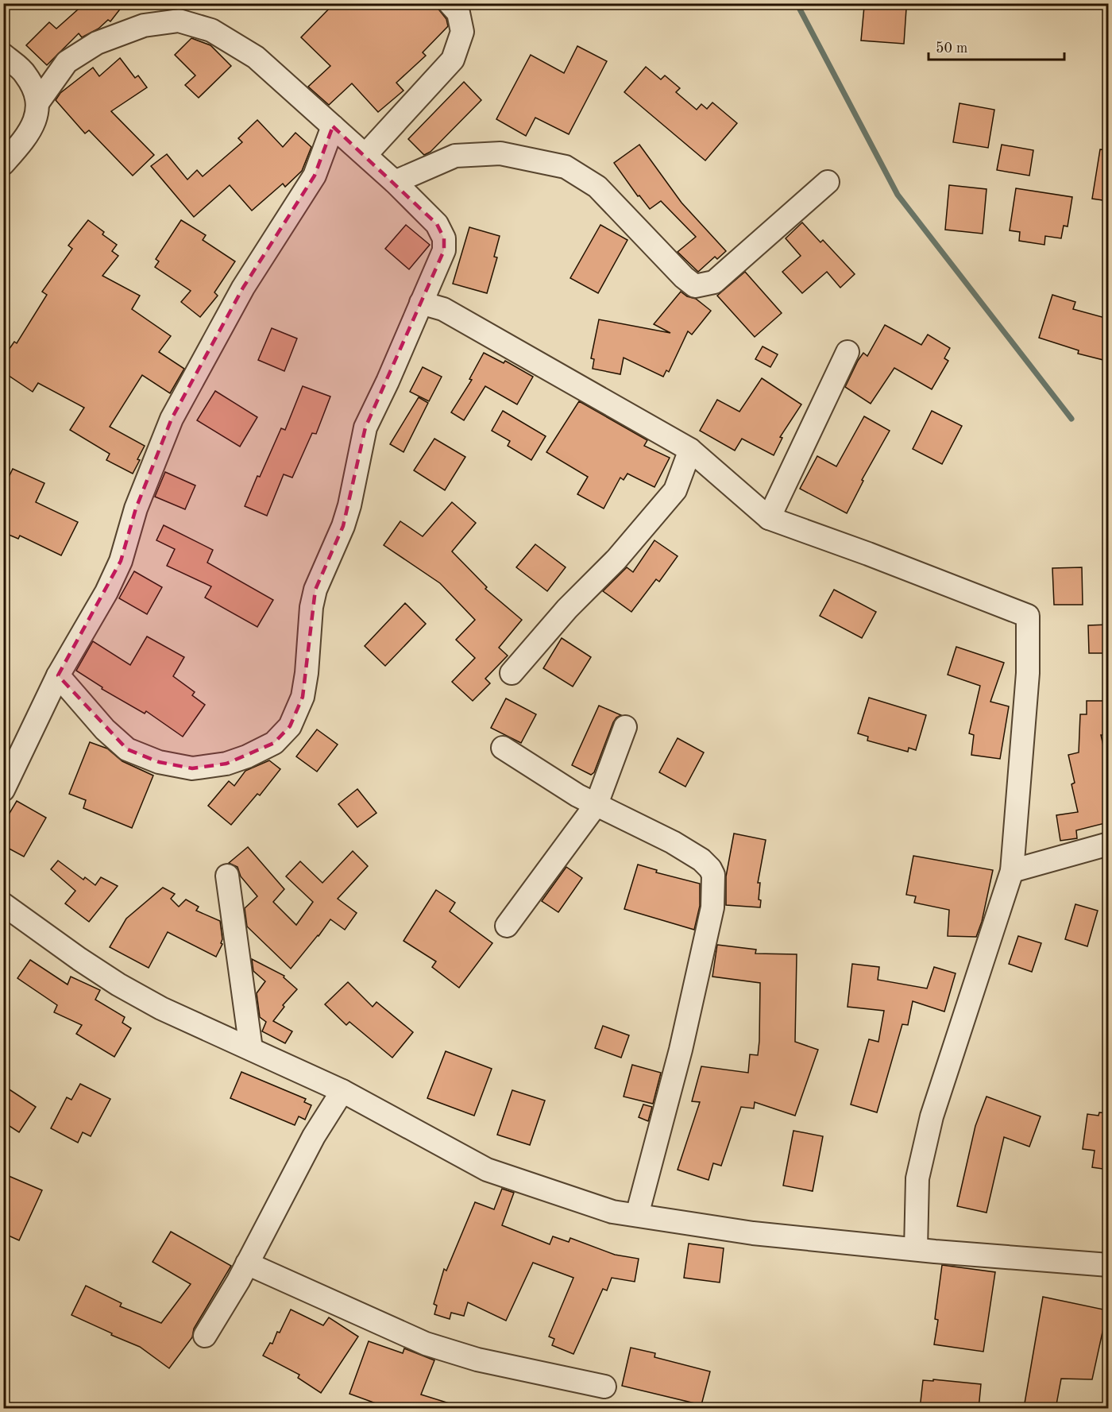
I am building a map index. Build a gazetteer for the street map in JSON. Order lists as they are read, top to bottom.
{
  "scale_bar": "50 m"
}
